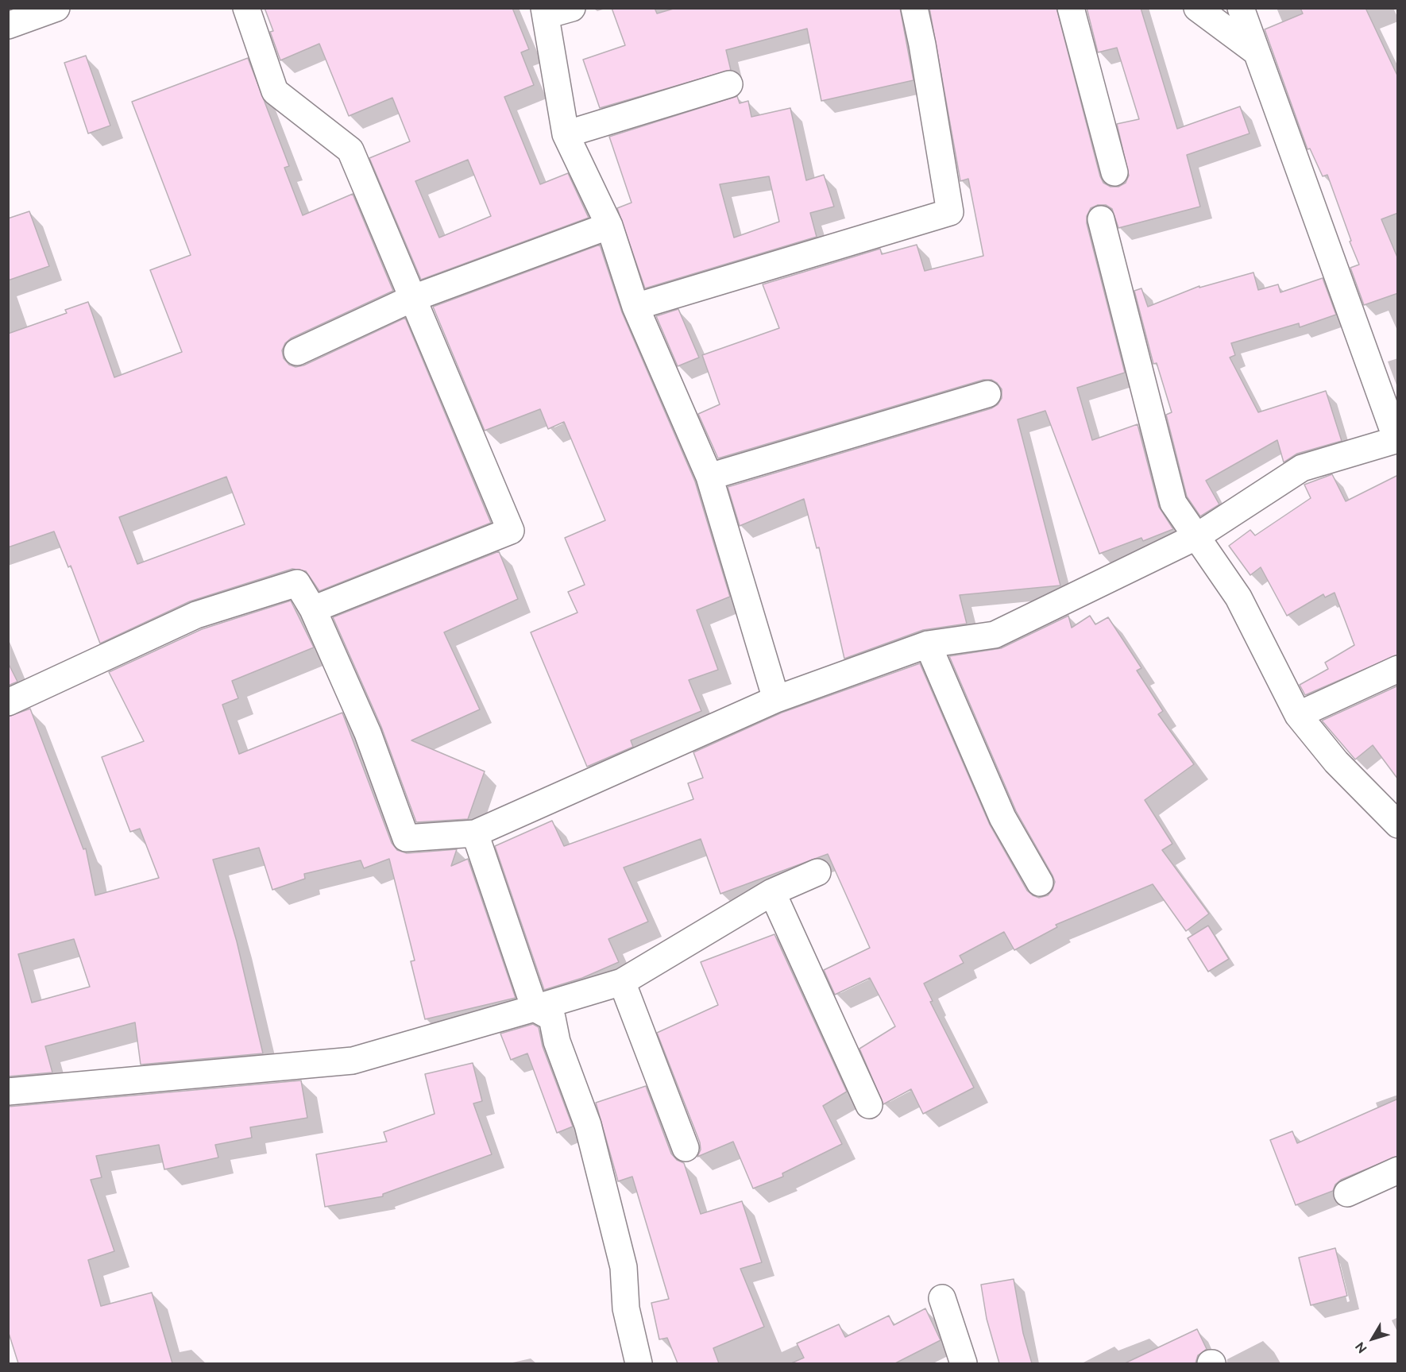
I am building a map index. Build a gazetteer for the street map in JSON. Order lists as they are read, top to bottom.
{
  "north": "bottom left"
}
